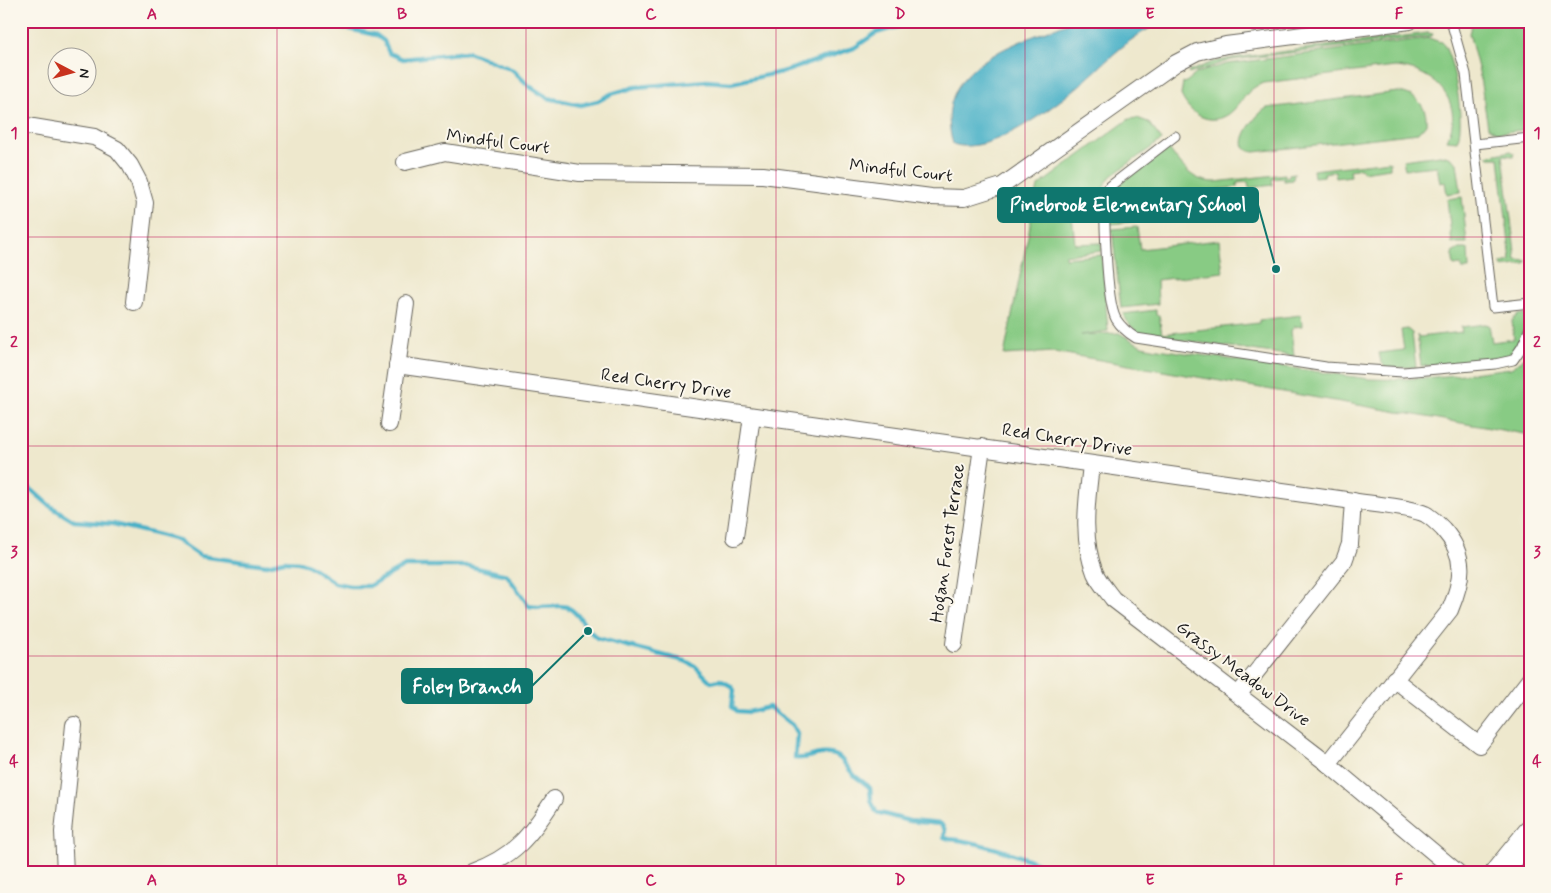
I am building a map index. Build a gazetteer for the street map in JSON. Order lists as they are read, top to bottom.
{
  "streets": {
    "street": [
      "Mindful Court",
      "Red Cherry Drive",
      "Hogan Forest Terrace",
      "Grassy Meadow Drive"
    ]
  },
  "crossings": [
    ["Red Cherry Drive", "Hogan Forest Terrace"],
    ["Red Cherry Drive", "Grassy Meadow Drive"]
  ],
  "places": ["Pinebrook Elementary School", "Foley Branch"],
  "north": "right",
  "grid": {
    "columns": [
      "A",
      "B",
      "C",
      "D",
      "E",
      "F"
    ],
    "rows": [
      "1",
      "2",
      "3",
      "4"
    ]
  }
}
